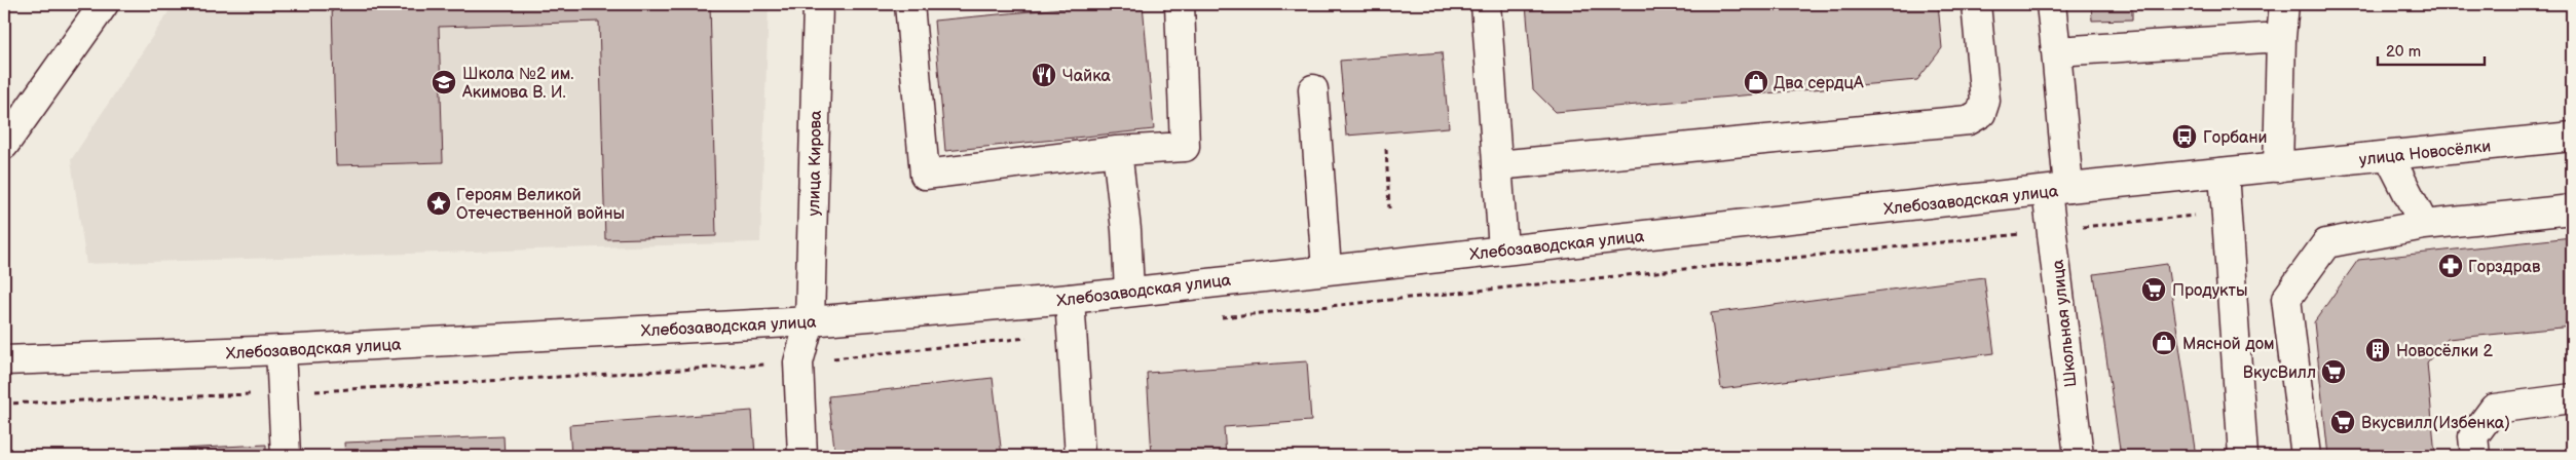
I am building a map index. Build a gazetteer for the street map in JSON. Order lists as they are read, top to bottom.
{
  "streets": {
    "main road": [
      "улица Новосёлки",
      "улица Кирова",
      "Хлебозаводская улица",
      "Школьная улица"
    ]
  },
  "crossings": [
    ["улица Новосёлки", "Хлебозаводская улица"],
    ["улица Кирова", "Хлебозаводская улица"],
    ["Хлебозаводская улица", "Школьная улица"]
  ],
  "places": {
    "restaurant": ["Чайка"],
    "school or university": ["Школа №2 им. Акимова В. И."],
    "shop": ["Два сердцА", "Мясной дом"],
    "bus stop": ["Горбани"],
    "place": ["Героям Великой Отечественной войны"],
    "pharmacy": ["Горздрав"],
    "supermarket": ["Продукты", "ВкусВилл", "Вкусвилл(Избенка)"],
    "building": ["Новосёлки 2"]
  },
  "scale_bar": "20 m"
}
